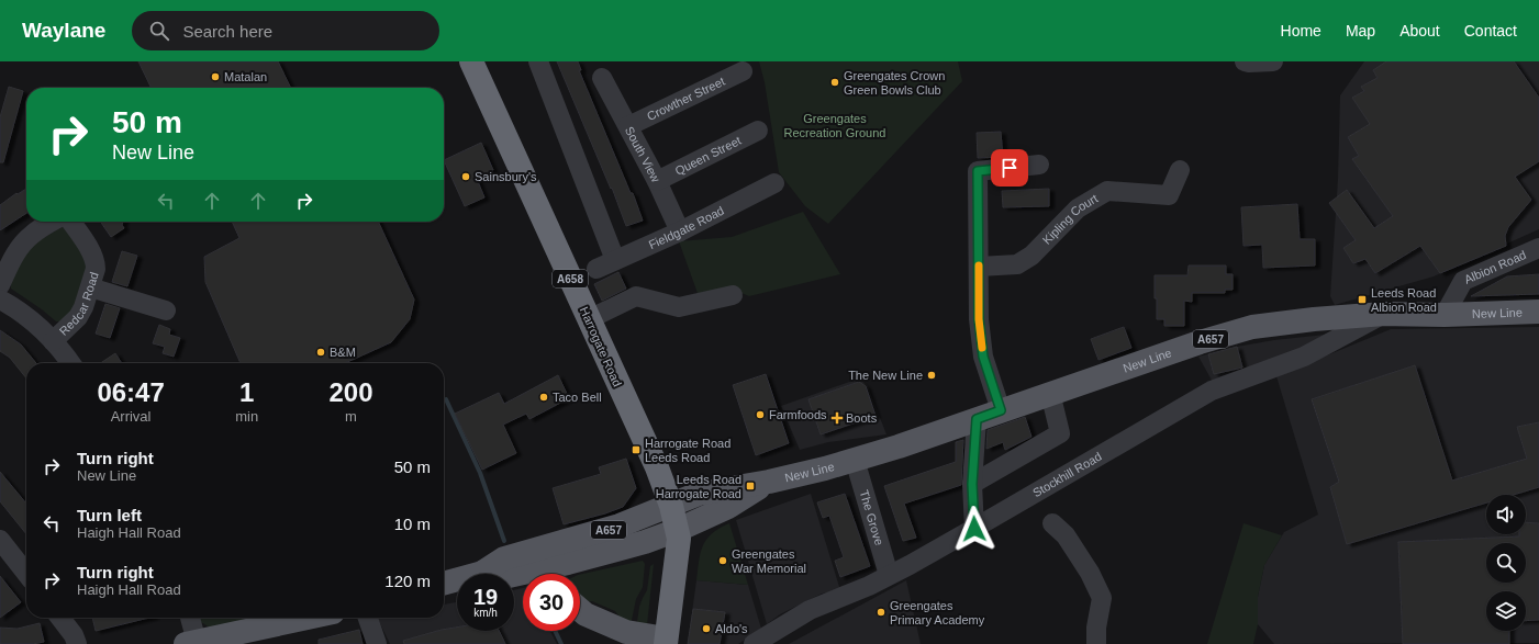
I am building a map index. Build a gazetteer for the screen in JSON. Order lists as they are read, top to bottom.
{
  "streets": {
    "highway": ["A658", "Harrogate Road"],
    "main road": ["New Line", "A657"],
    "street": [
      "Crowther Street",
      "South View",
      "Queen Street",
      "Kipling Court",
      "Fieldgate Road",
      "Albion Road",
      "Redcar Road",
      "Stockhill Road",
      "The Grove"
    ]
  },
  "crossings": [
    ["Crowther Street", "South View"],
    ["South View", "Queen Street"],
    ["South View", "Fieldgate Road"],
    ["Albion Road", "New Line"],
    ["New Line", "Harrogate Road"],
    ["New Line", "Stockhill Road"],
    ["New Line", "The Grove"],
    ["Stockhill Road", "The Grove"]
  ],
  "parks": ["Greengates Recreation Ground"],
  "places": {
    "other": [
      "Matalan",
      "Greengates Crown Green Bowls Club",
      "Sainsbury's",
      "B&M",
      "The New Line",
      "Taco Bell",
      "Farmfoods",
      "Greengates War Memorial",
      "Greengates Primary Academy",
      "Aldo's"
    ],
    "transit": ["Leeds Road Albion Road", "Harrogate Road Leeds Road", "Leeds Road Harrogate Road"],
    "health": ["Boots"]
  },
  "page": {
    "header": "Waylane",
    "search": "Search here",
    "nav": [
      "Home",
      "Map",
      "About",
      "Contact"
    ],
    "turn": ["50 m", "New Line"],
    "eta": [
      "06:47",
      "Arrival",
      "1",
      "min",
      "200",
      "m"
    ],
    "list": [
      {
        "name": "Turn right",
        "note": "New Line",
        "value": "50 m"
      },
      {
        "name": "Turn left",
        "note": "Haigh Hall Road",
        "value": "10 m"
      },
      {
        "name": "Turn right",
        "note": "Haigh Hall Road",
        "value": "120 m"
      }
    ],
    "speed": "19 km/h",
    "limit": "30"
  }
}
